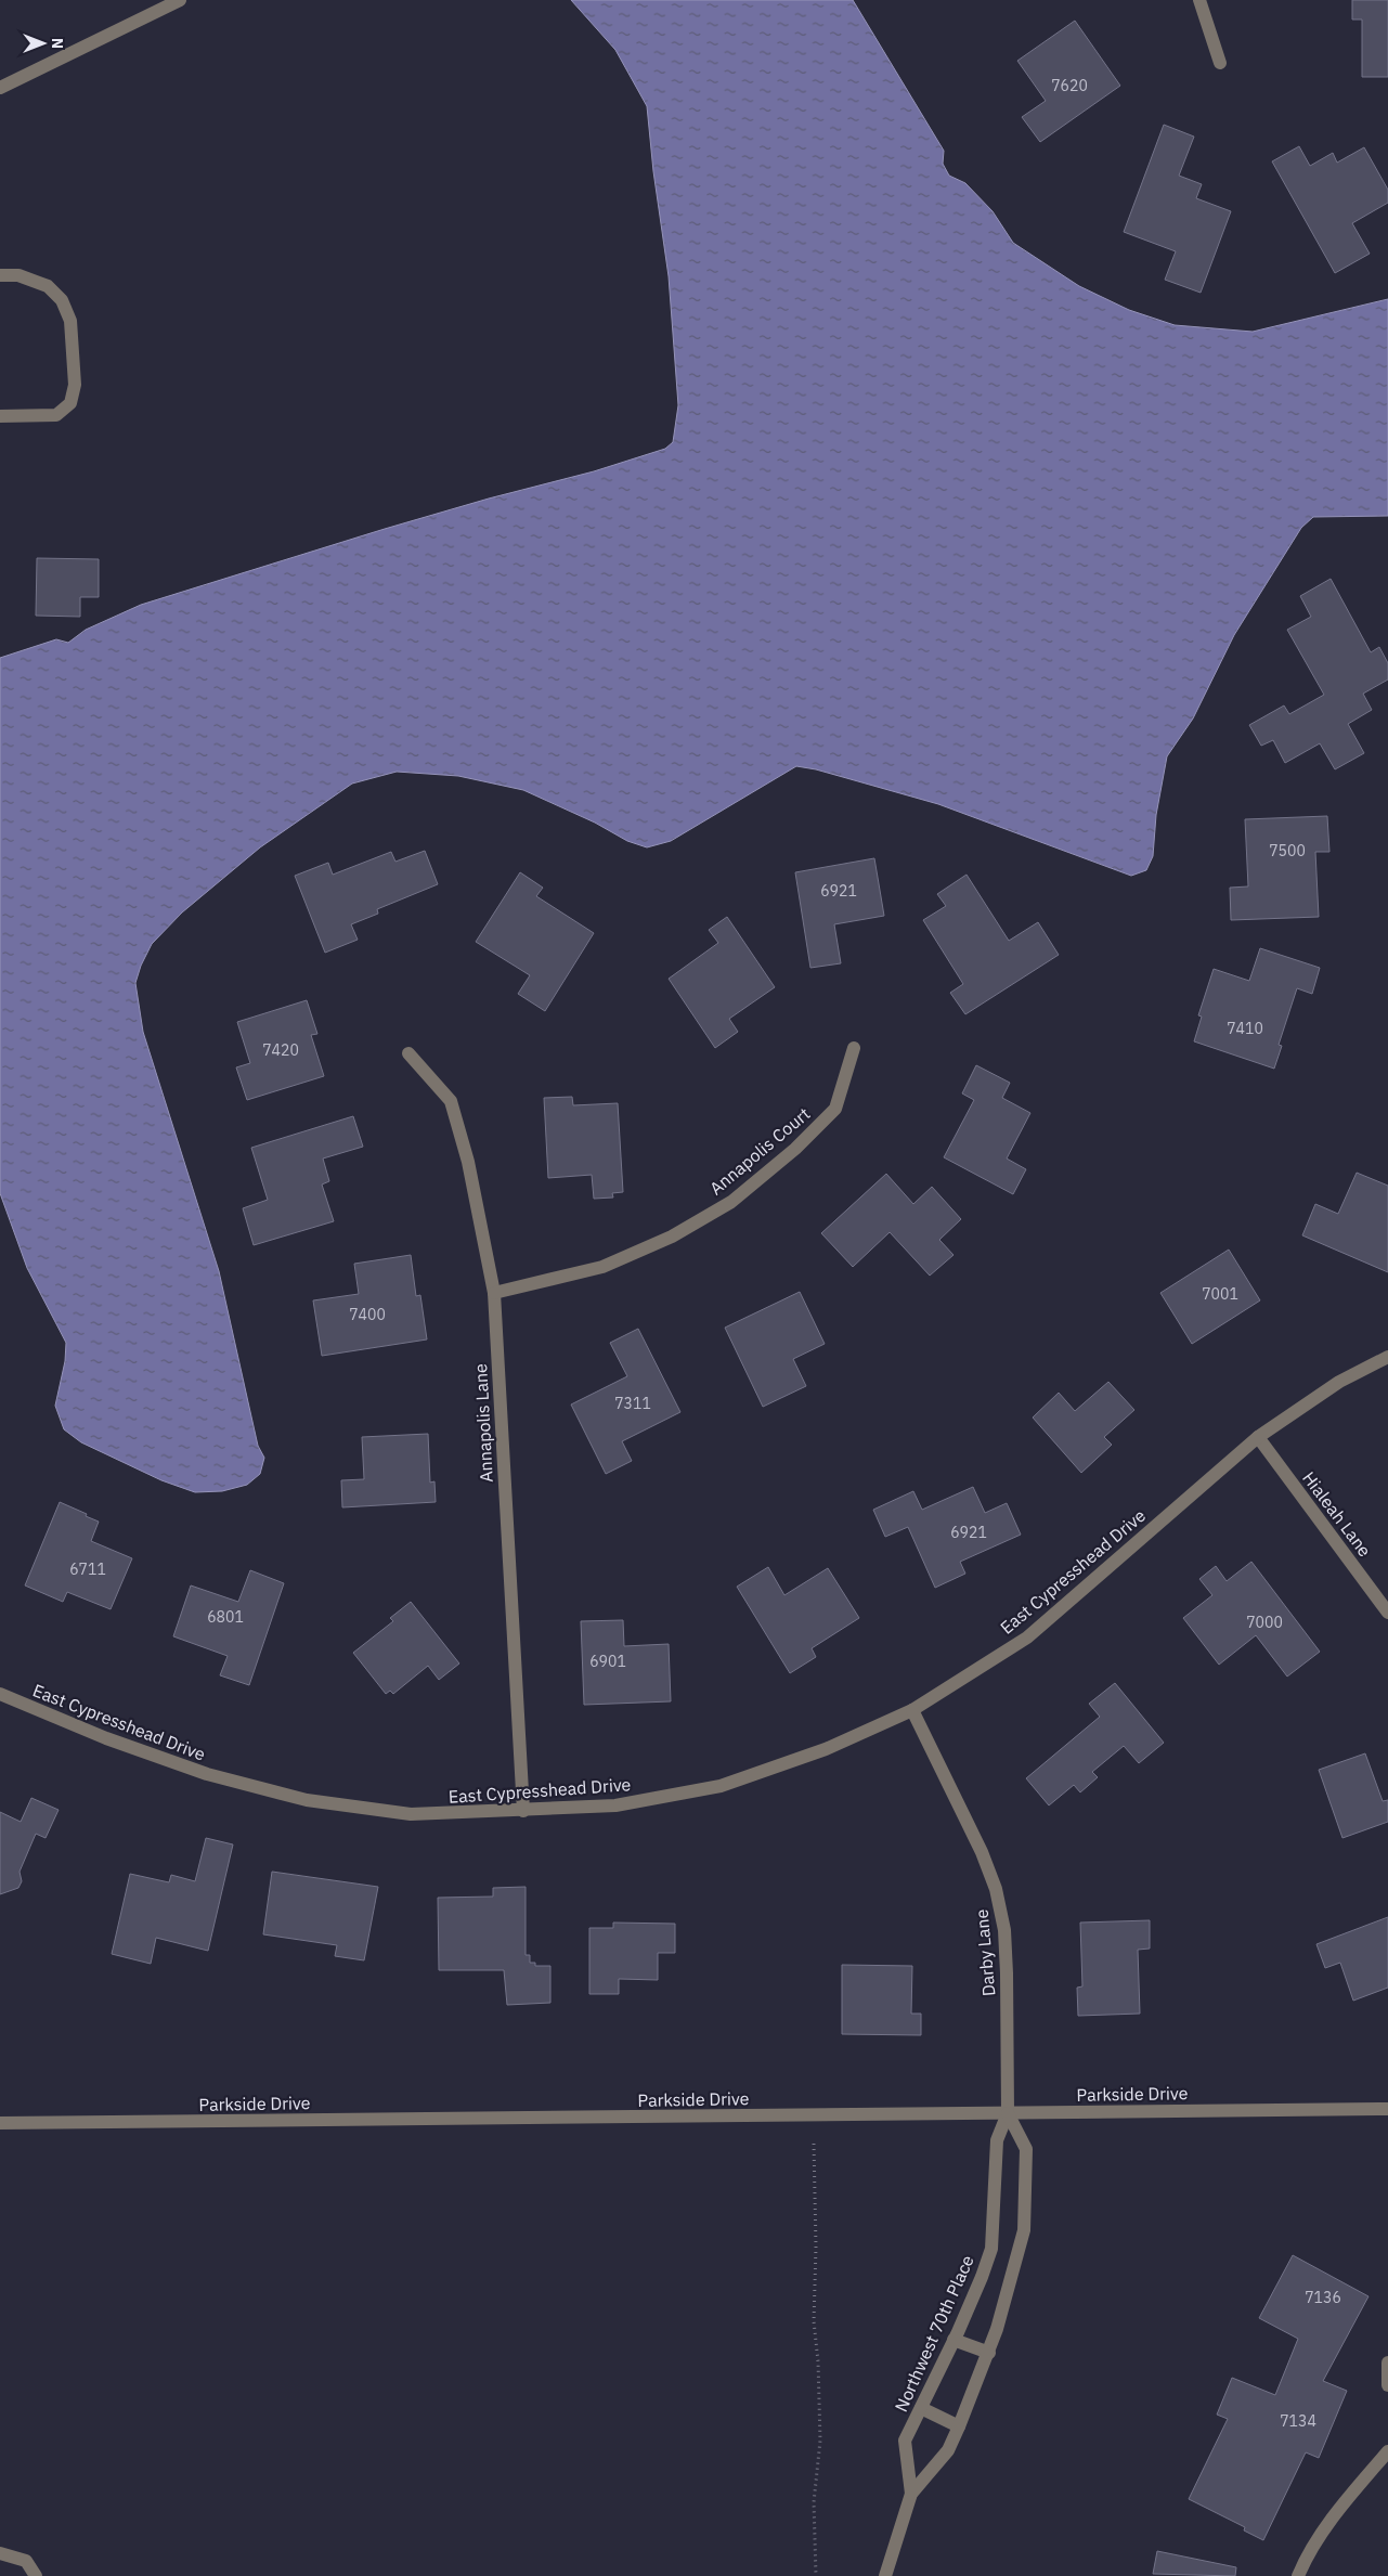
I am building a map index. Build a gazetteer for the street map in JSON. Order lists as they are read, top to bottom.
{
  "streets": {
    "street": [
      "Annapolis Court",
      "Annapolis Lane",
      "Hialeah Lane",
      "East Cypresshead Drive",
      "Darby Lane",
      "Parkside Drive",
      "Northwest 70th Place"
    ]
  },
  "crossings": [
    ["Annapolis Court", "Annapolis Lane"],
    ["Annapolis Lane", "East Cypresshead Drive"],
    ["Hialeah Lane", "East Cypresshead Drive"],
    ["East Cypresshead Drive", "Darby Lane"],
    ["Darby Lane", "Parkside Drive"],
    ["Darby Lane", "Northwest 70th Place"],
    ["Parkside Drive", "Northwest 70th Place"]
  ],
  "house_numbers": [
    "7620",
    "7500",
    "6921",
    "7410",
    "7420",
    "7001",
    "7400",
    "7311",
    "6921",
    "6711",
    "6801",
    "7000",
    "6901",
    "7136",
    "7134"
  ],
  "north": "right"
}
